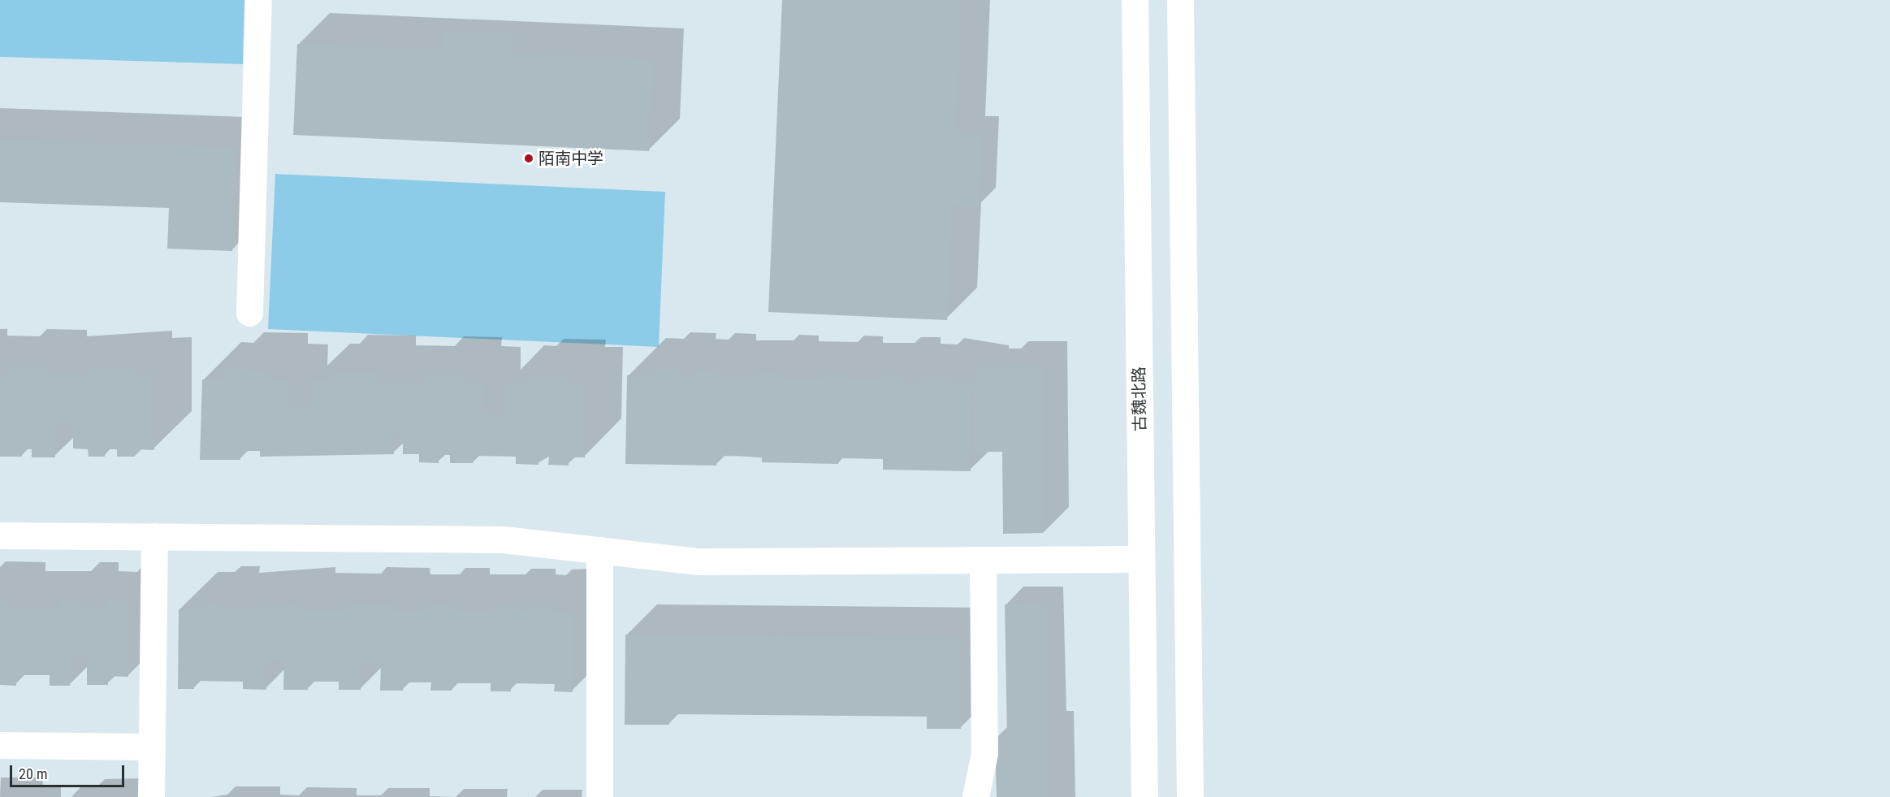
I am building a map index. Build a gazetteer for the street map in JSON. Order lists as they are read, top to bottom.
{
  "streets": {
    "main road": ["古魏北路"]
  },
  "places": ["陌南中学"],
  "scale_bar": "20 m"
}
